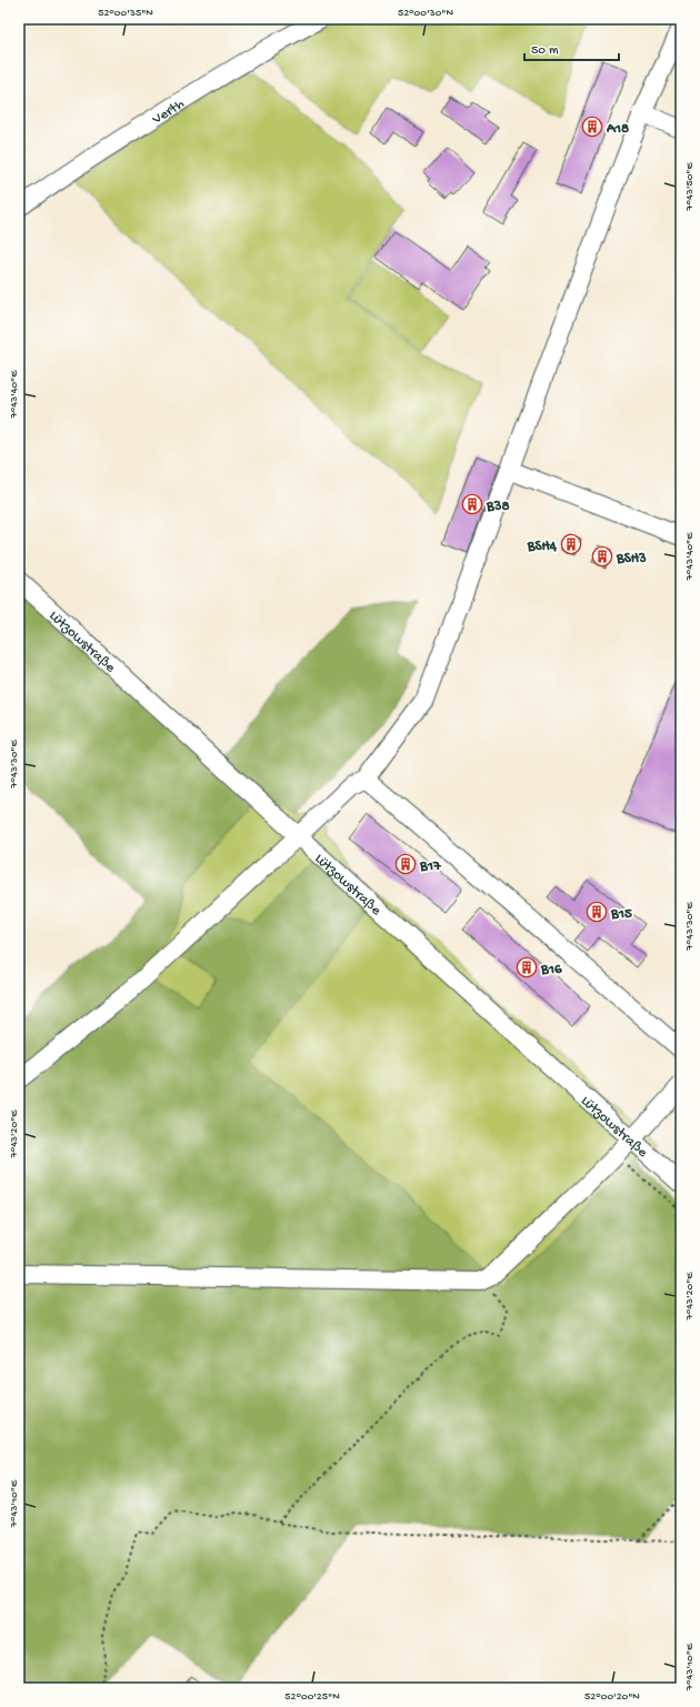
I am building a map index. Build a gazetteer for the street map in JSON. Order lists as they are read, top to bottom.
{
  "streets": {
    "street": ["Verth", "Lützowstraße"]
  },
  "places": {
    "building": [
      "A18",
      "B38",
      "BSH4",
      "BSH3",
      "B17",
      "B15",
      "B16"
    ]
  },
  "scale_bar": "50 m",
  "coordinates": [
    "52°00'35\"N",
    "52°00'30\"N",
    "7°43'50\"E",
    "7°43'40\"E",
    "7°43'30\"E",
    "7°43'20\"E",
    "7°43'10\"E",
    "52°00'25\"N",
    "52°00'20\"N"
  ]
}
